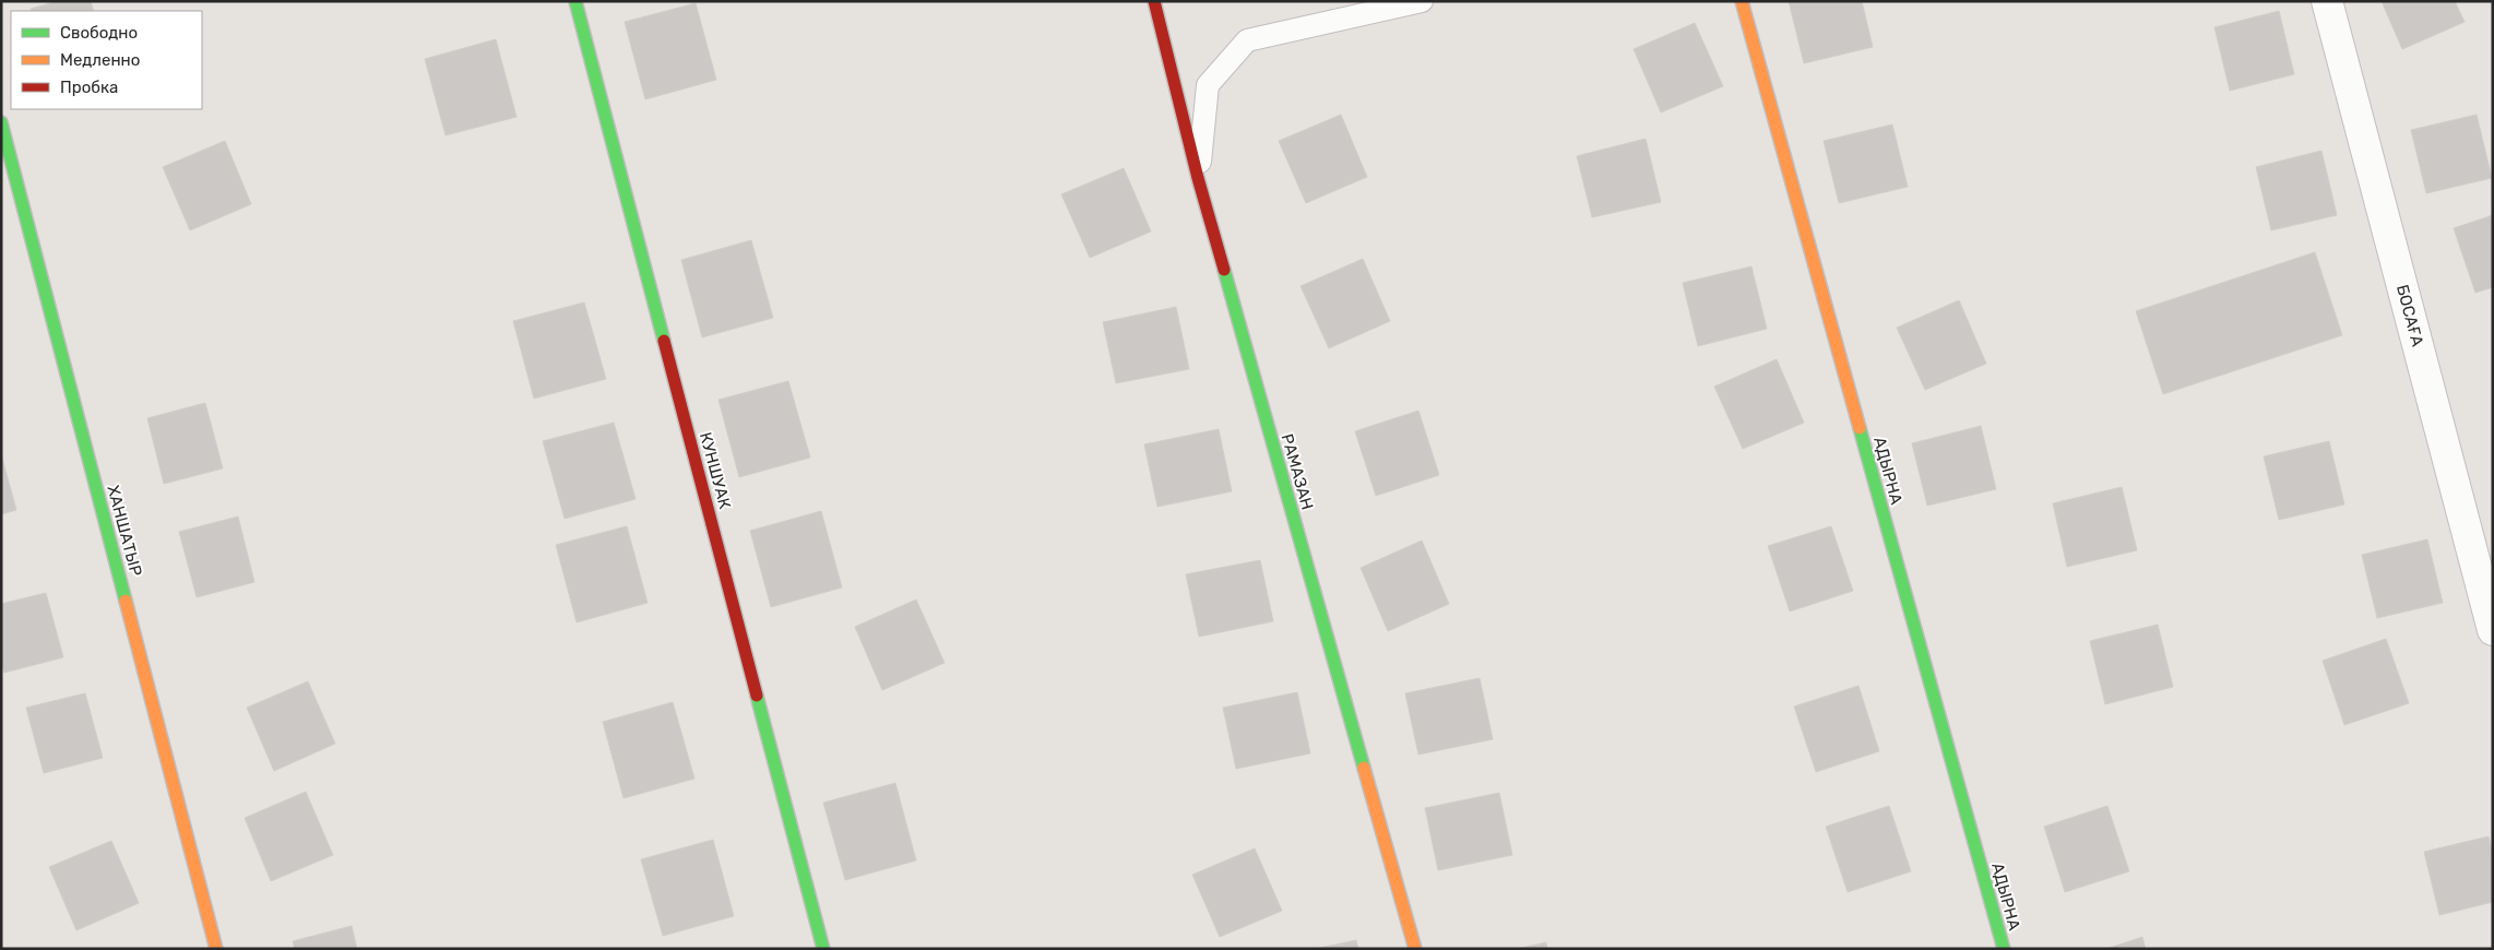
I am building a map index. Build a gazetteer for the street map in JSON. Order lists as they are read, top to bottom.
{
  "streets": {
    "street": [
      "БОСАҒА",
      "КУНШУАК",
      "АДЫРНА",
      "РАМАЗАН",
      "ХАНШАТЫР"
    ]
  },
  "legend": ["Свободно", "Медленно", "Пробка"]
}
